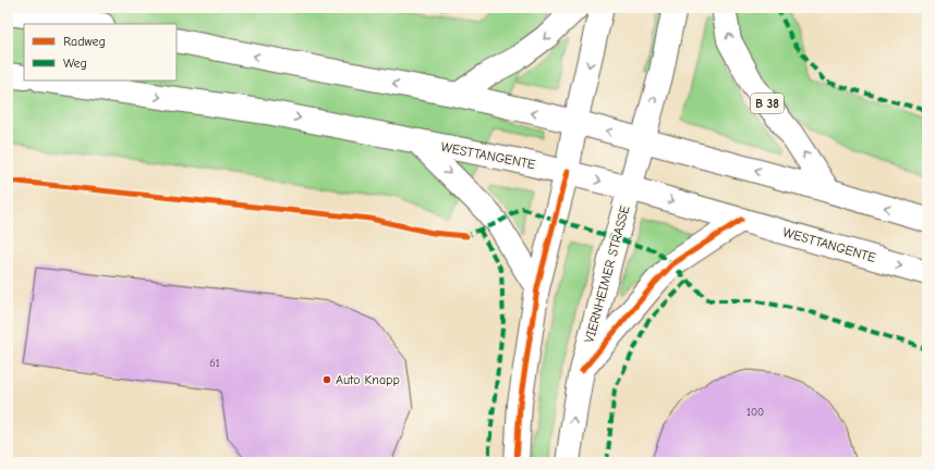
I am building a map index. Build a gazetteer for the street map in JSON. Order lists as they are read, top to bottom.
{
  "streets": {
    "main road": ["B 38", "WESTTANGENTE", "VIERNHEIMER STRASSE"]
  },
  "crossings": [
    ["WESTTANGENTE", "VIERNHEIMER STRASSE"]
  ],
  "places": ["Auto Knapp"],
  "house_numbers": ["61", "100"],
  "legend": ["Radweg", "Weg"]
}
